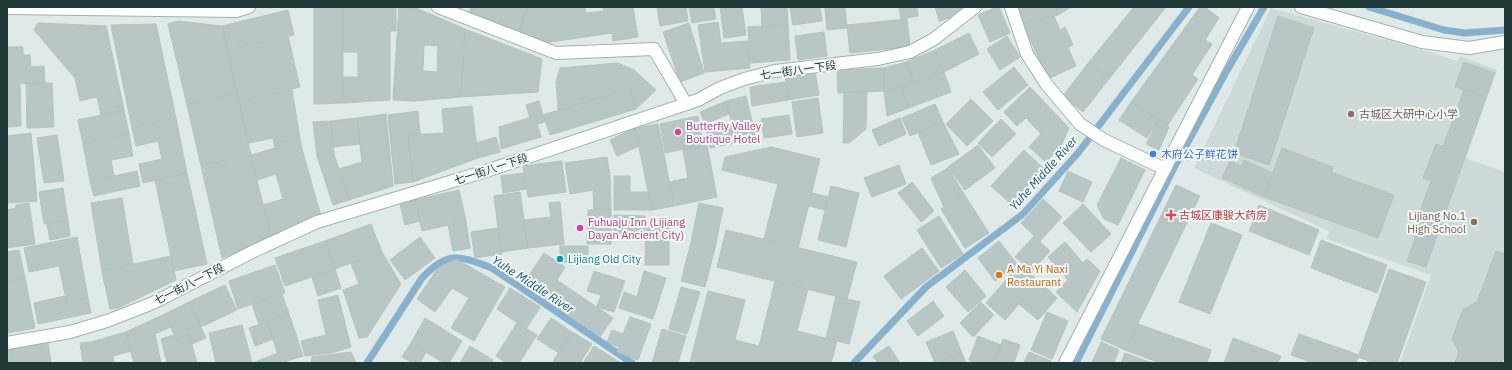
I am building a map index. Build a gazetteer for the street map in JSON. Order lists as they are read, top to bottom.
{
  "streets": {
    "street": ["七一街八一下段"]
  },
  "water": ["Yuhe Middle River"],
  "places": {
    "other": [
      "古城区大研中心小学",
      "Butterfly Valley Boutique Hotel",
      "木府公子鲜花饼",
      "Lijiang No.1 High School",
      "Fuhuaju Inn (Lijiang Dayan Ancient City)",
      "Lijiang Old City",
      "A Ma Yi Naxi Restaurant"
    ],
    "health": ["古城区康骏大药房"]
  }
}
